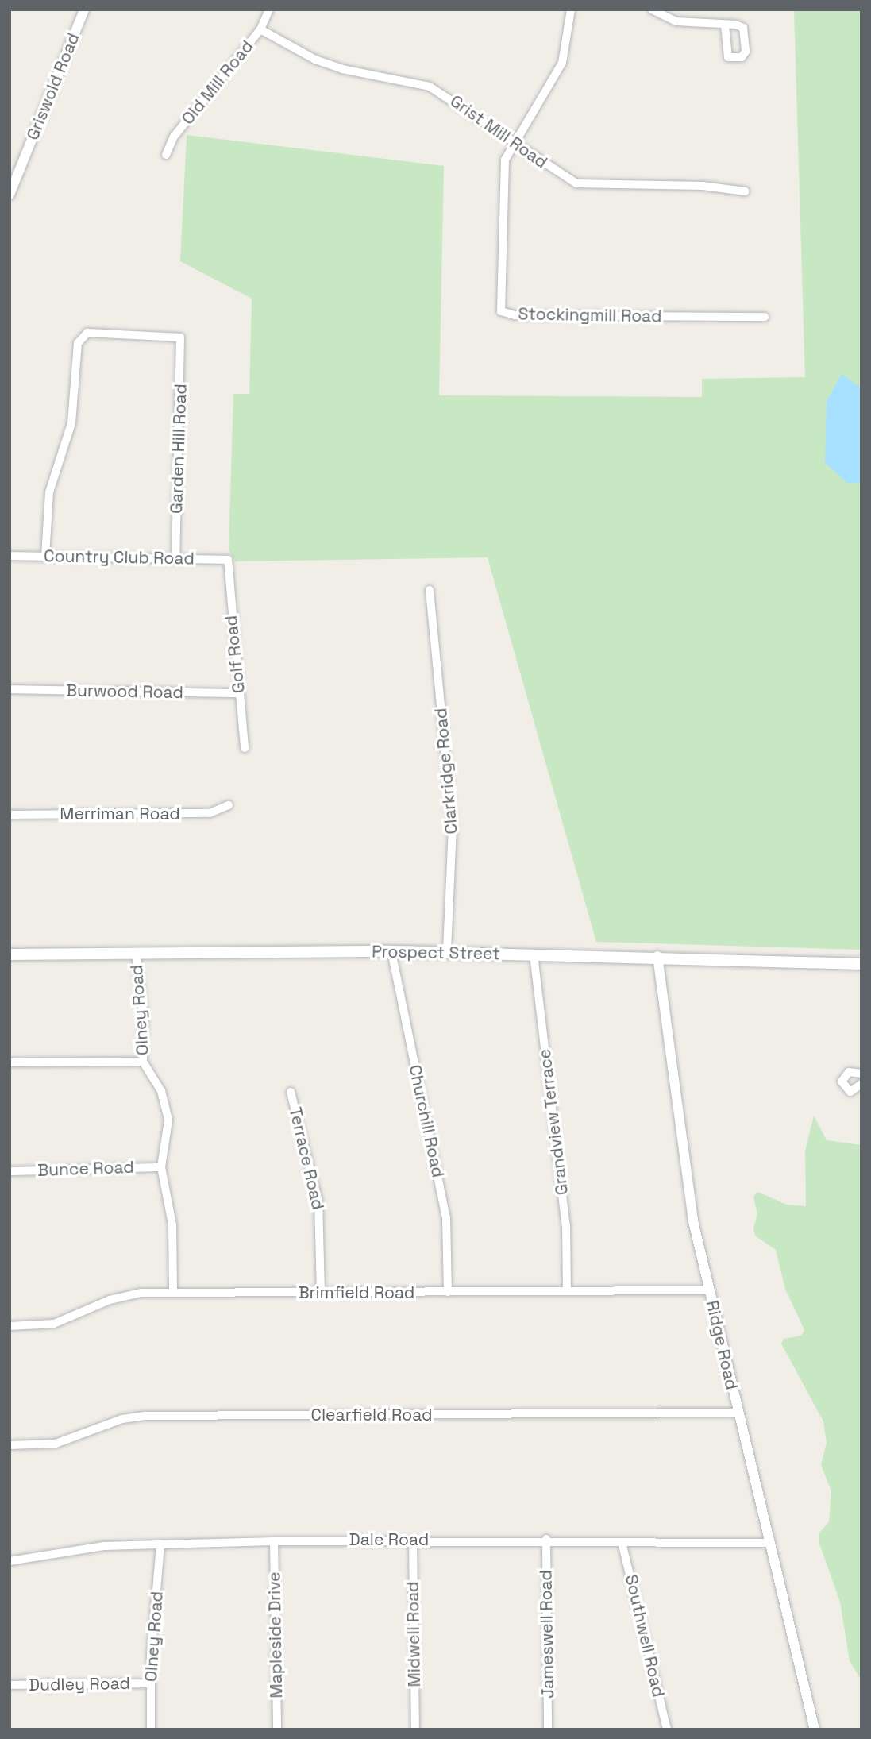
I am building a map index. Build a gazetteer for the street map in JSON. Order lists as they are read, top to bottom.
{
  "streets": {
    "main road": ["Prospect Street"],
    "street": [
      "Old Mill Road",
      "Griswold Road",
      "Grist Mill Road",
      "Stockingmill Road",
      "Garden Hill Road",
      "Country Club Road",
      "Golf Road",
      "Burwood Road",
      "Clarkridge Road",
      "Merriman Road",
      "Olney Road",
      "Churchill Road",
      "Grandview Terrace",
      "Terrace Road",
      "Bunce Road",
      "Brimfield Road",
      "Ridge Road",
      "Clearfield Road",
      "Dale Road",
      "Midwell Road",
      "Jameswell Road",
      "Mapleside Drive",
      "Southwell Road",
      "Dudley Road"
    ]
  },
  "crossings": [
    ["Old Mill Road", "Grist Mill Road"],
    ["Grist Mill Road", "Stockingmill Road"],
    ["Garden Hill Road", "Country Club Road"],
    ["Country Club Road", "Golf Road"],
    ["Golf Road", "Burwood Road"],
    ["Clarkridge Road", "Prospect Street"],
    ["Prospect Street", "Olney Road"],
    ["Prospect Street", "Churchill Road"],
    ["Prospect Street", "Grandview Terrace"],
    ["Prospect Street", "Ridge Road"],
    ["Olney Road", "Bunce Road"],
    ["Olney Road", "Brimfield Road"],
    ["Olney Road", "Dale Road"],
    ["Olney Road", "Dudley Road"],
    ["Churchill Road", "Brimfield Road"],
    ["Grandview Terrace", "Brimfield Road"],
    ["Terrace Road", "Brimfield Road"],
    ["Brimfield Road", "Ridge Road"],
    ["Ridge Road", "Clearfield Road"],
    ["Ridge Road", "Dale Road"],
    ["Dale Road", "Midwell Road"],
    ["Dale Road", "Jameswell Road"],
    ["Dale Road", "Mapleside Drive"],
    ["Dale Road", "Southwell Road"]
  ]
}
